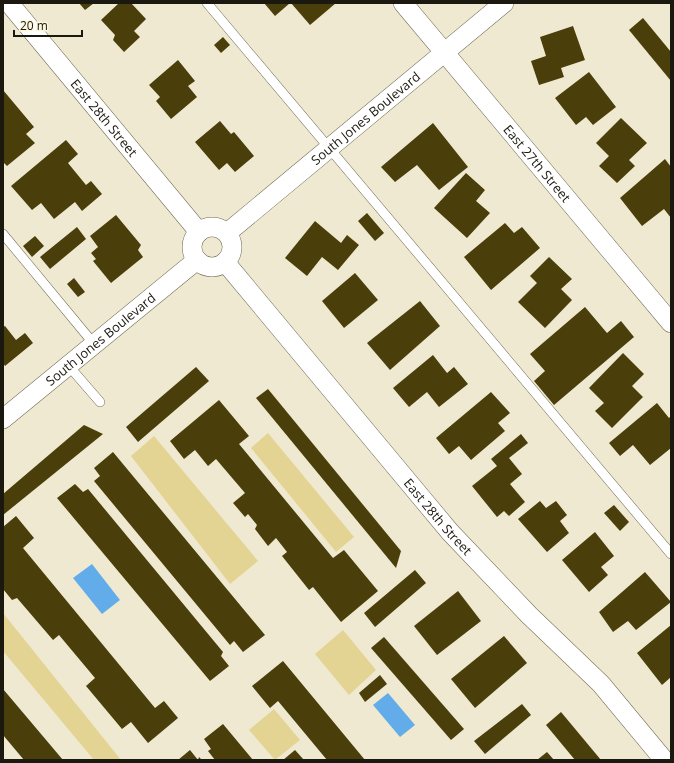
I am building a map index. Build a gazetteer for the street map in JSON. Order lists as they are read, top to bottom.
{
  "streets": {
    "street": ["East 28th Street", "South Jones Boulevard", "East 27th Street"]
  },
  "crossings": [
    ["East 28th Street", "South Jones Boulevard"],
    ["South Jones Boulevard", "East 27th Street"]
  ],
  "scale_bar": "20 m"
}
